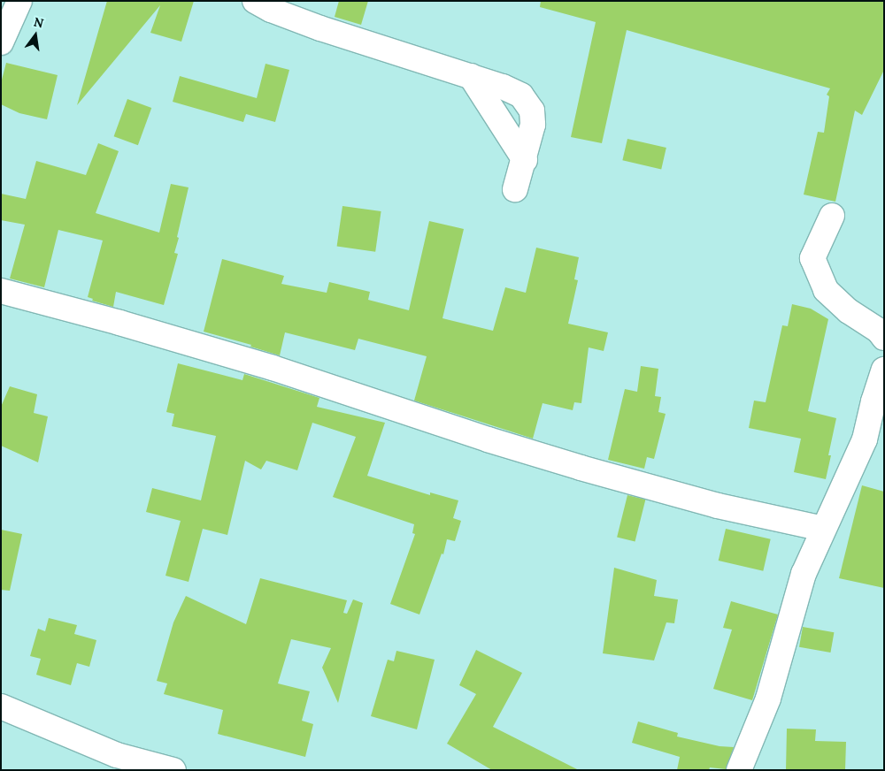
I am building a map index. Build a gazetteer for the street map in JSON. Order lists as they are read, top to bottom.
{
  "north": "top"
}
